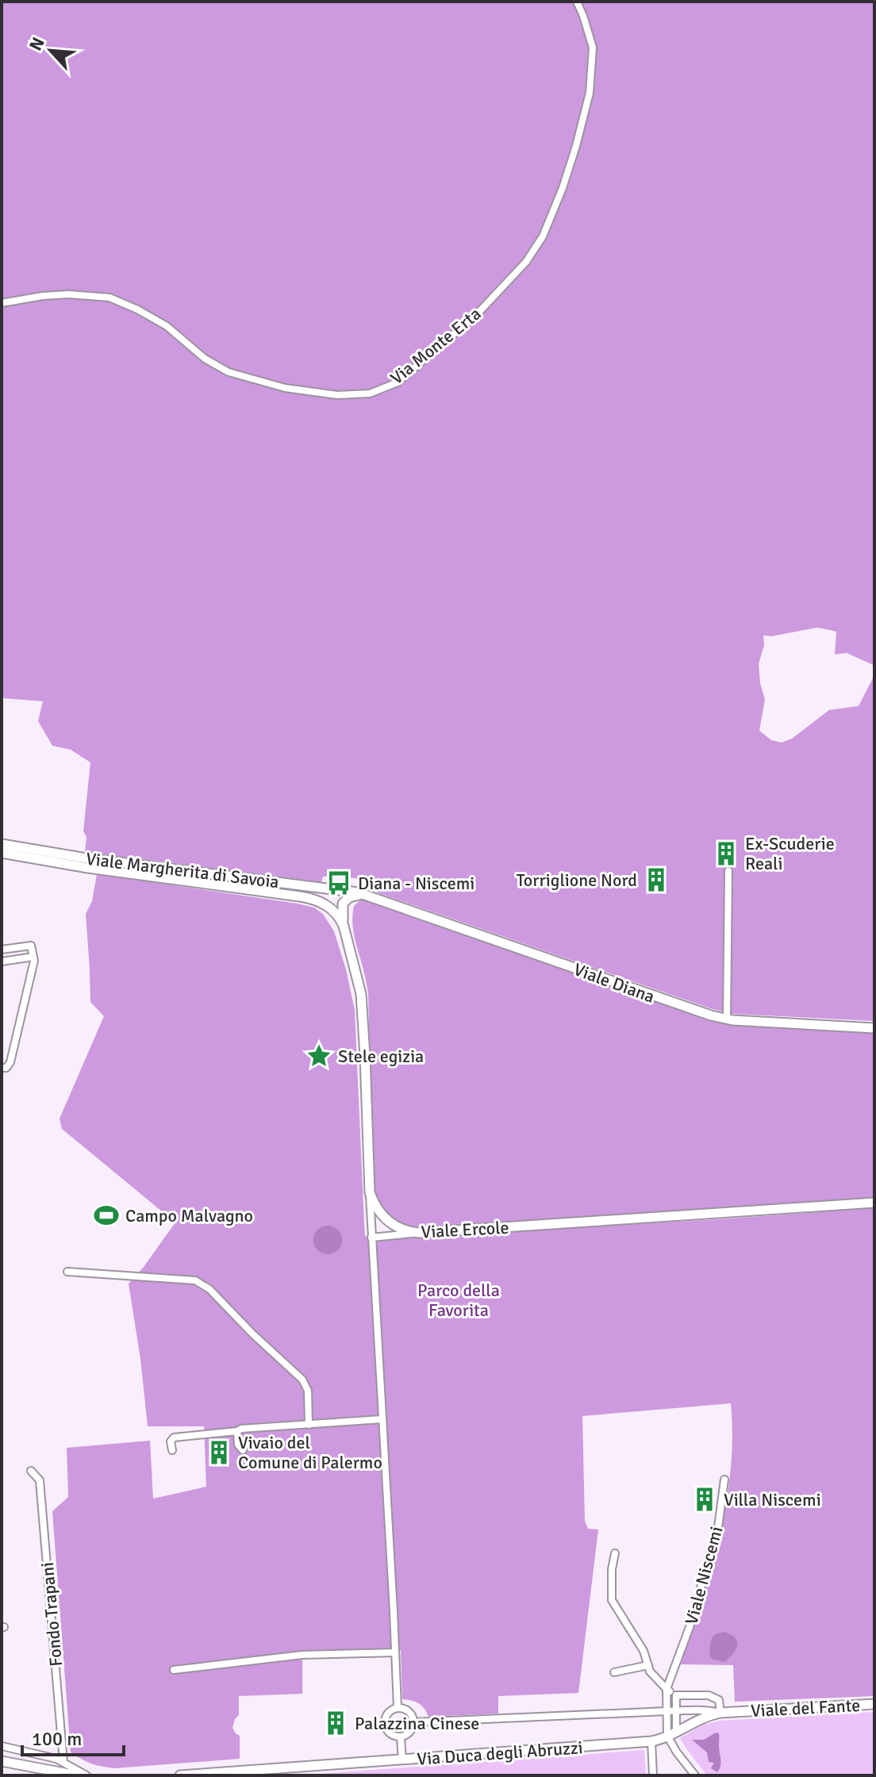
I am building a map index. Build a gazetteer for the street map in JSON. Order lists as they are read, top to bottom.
{
  "streets": {
    "street": [
      "Via Monte Erta",
      "Viale Margherita di Savoia",
      "Viale Diana",
      "Viale Ercole",
      "Viale Niscemi",
      "Fondo Trapani",
      "Viale del Fante",
      "Via Duca degli Abruzzi"
    ]
  },
  "crossings": [
    ["Viale Margherita di Savoia", "Viale Diana"],
    ["Viale Margherita di Savoia", "Viale Ercole"],
    ["Viale del Fante", "Via Duca degli Abruzzi"]
  ],
  "parks": ["Parco della Favorita"],
  "places": {
    "building": [
      "Ex-Scuderie Reali",
      "Torriglione Nord",
      "Vivaio del Comune di Palermo",
      "Villa Niscemi",
      "Palazzina Cinese"
    ],
    "bus stop": ["Diana - Niscemi"],
    "place": ["Stele egizia"],
    "sports": ["Campo Malvagno"]
  },
  "scale_bar": "100 m",
  "north": "top left"
}
